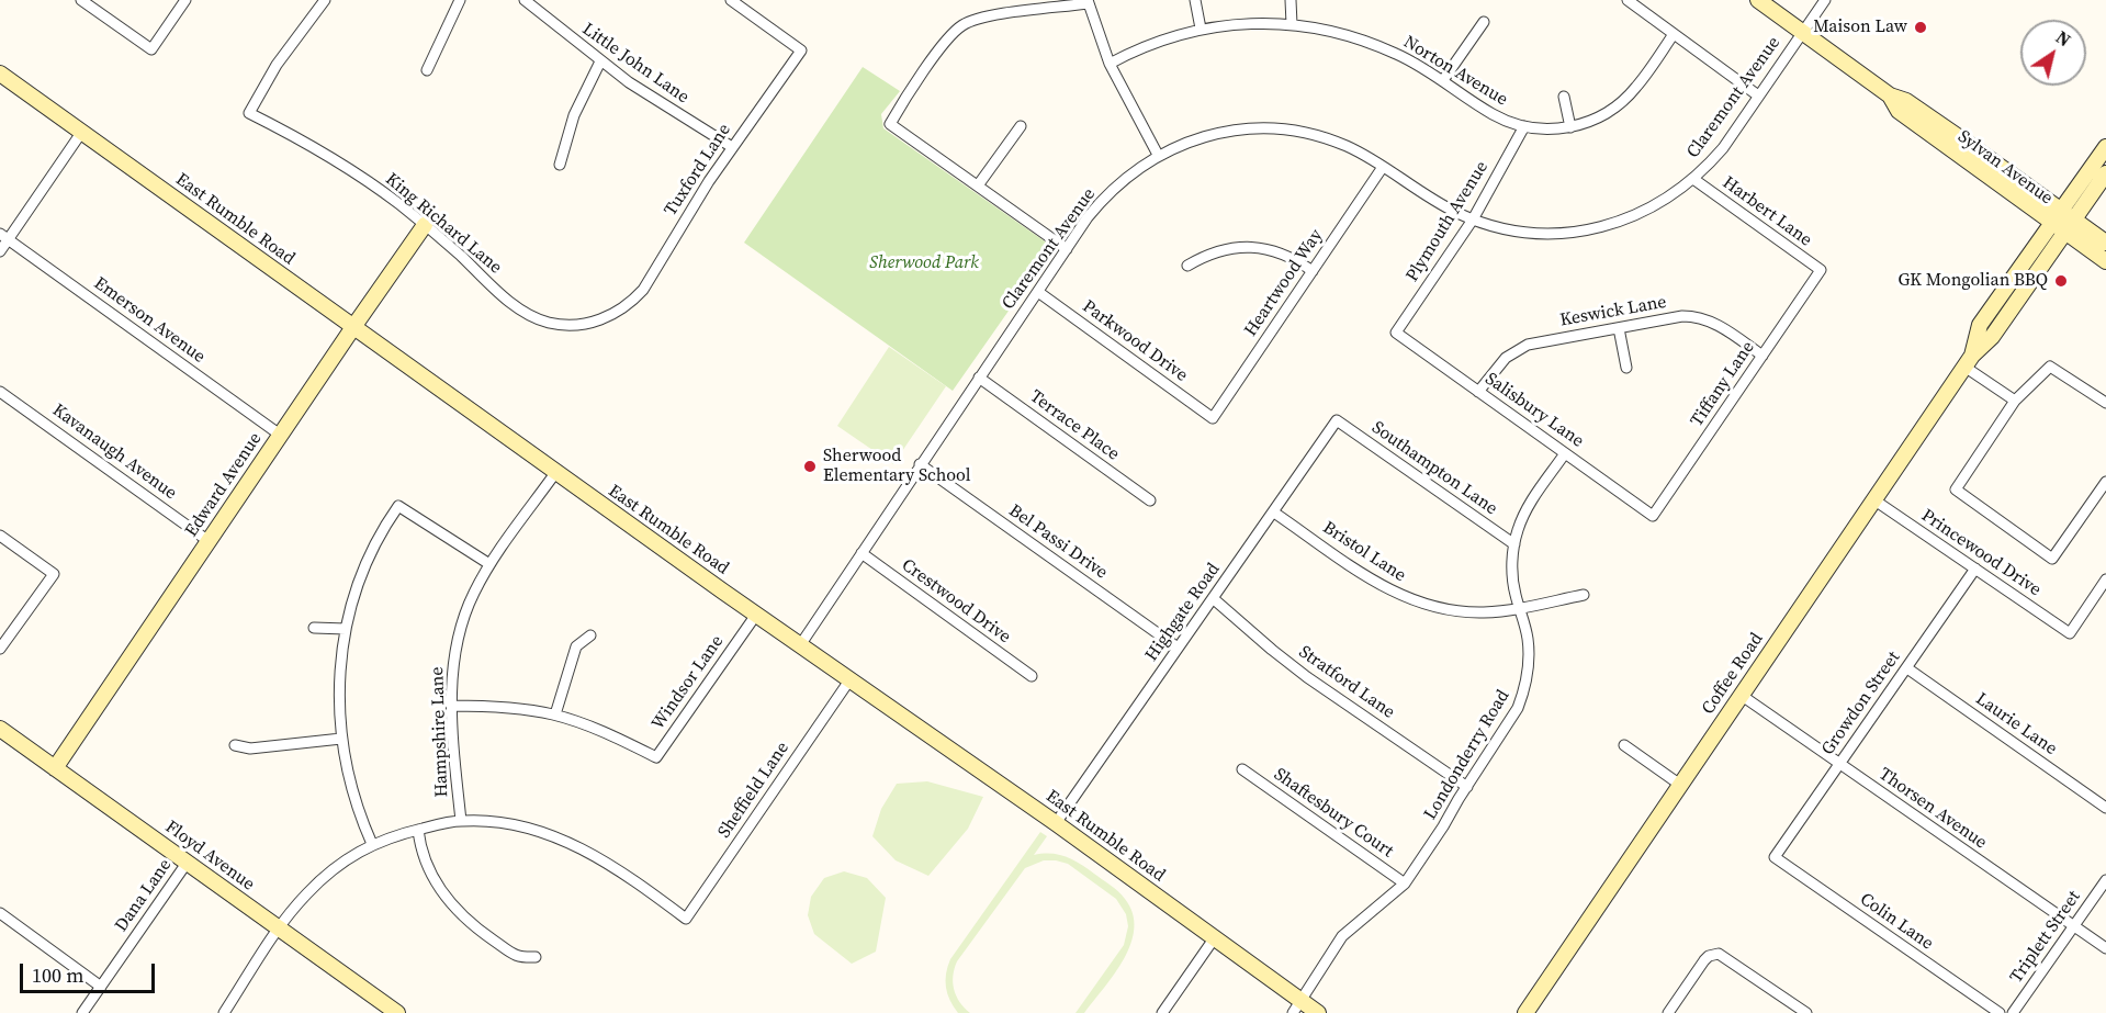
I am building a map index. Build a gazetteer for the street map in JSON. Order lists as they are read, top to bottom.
{
  "streets": {
    "street": [
      "Little John Lane",
      "Norton Avenue",
      "Claremont Avenue",
      "Sylvan Avenue",
      "Tuxford Lane",
      "Harbert Lane",
      "East Rumble Road",
      "Plymouth Avenue",
      "King Richard Lane",
      "Heartwood Way",
      "Keswick Lane",
      "Emerson Avenue",
      "Parkwood Drive",
      "Tiffany Lane",
      "Salisbury Lane",
      "Terrace Place",
      "Kavanaugh Avenue",
      "Southampton Lane",
      "Edward Avenue",
      "Bel Passi Drive",
      "Bristol Lane",
      "Princewood Drive",
      "Crestwood Drive",
      "Highgate Road",
      "Coffee Road",
      "Windsor Lane",
      "Stratford Lane",
      "Growdon Street",
      "Laurie Lane",
      "Hampshire Lane",
      "Londonderry Road",
      "Sheffield Lane",
      "Thorsen Avenue",
      "Shaftesbury Court",
      "Floyd Avenue",
      "Dana Lane",
      "Colin Lane",
      "Triplett Street"
    ]
  },
  "crossings": [
    ["Little John Lane", "Tuxford Lane"],
    ["Norton Avenue", "Plymouth Avenue"],
    ["Claremont Avenue", "Sylvan Avenue"],
    ["Claremont Avenue", "Harbert Lane"],
    ["Claremont Avenue", "East Rumble Road"],
    ["Claremont Avenue", "Plymouth Avenue"],
    ["Claremont Avenue", "Heartwood Way"],
    ["Claremont Avenue", "Parkwood Drive"],
    ["Claremont Avenue", "Terrace Place"],
    ["Claremont Avenue", "Bel Passi Drive"],
    ["Claremont Avenue", "Crestwood Drive"],
    ["Sylvan Avenue", "Coffee Road"],
    ["Tuxford Lane", "King Richard Lane"],
    ["Harbert Lane", "Tiffany Lane"],
    ["East Rumble Road", "Edward Avenue"],
    ["East Rumble Road", "Highgate Road"],
    ["East Rumble Road", "Windsor Lane"],
    ["East Rumble Road", "Hampshire Lane"],
    ["East Rumble Road", "Londonderry Road"],
    ["East Rumble Road", "Sheffield Lane"],
    ["Plymouth Avenue", "Salisbury Lane"],
    ["King Richard Lane", "Edward Avenue"],
    ["Heartwood Way", "Parkwood Drive"],
    ["Keswick Lane", "Tiffany Lane"],
    ["Keswick Lane", "Salisbury Lane"],
    ["Emerson Avenue", "Edward Avenue"],
    ["Tiffany Lane", "Salisbury Lane"],
    ["Salisbury Lane", "Londonderry Road"],
    ["Kavanaugh Avenue", "Edward Avenue"],
    ["Southampton Lane", "Highgate Road"],
    ["Southampton Lane", "Londonderry Road"],
    ["Edward Avenue", "Floyd Avenue"],
    ["Bel Passi Drive", "Highgate Road"],
    ["Bristol Lane", "Highgate Road"],
    ["Bristol Lane", "Londonderry Road"],
    ["Princewood Drive", "Coffee Road"],
    ["Princewood Drive", "Growdon Street"],
    ["Highgate Road", "Stratford Lane"],
    ["Coffee Road", "Thorsen Avenue"],
    ["Windsor Lane", "Hampshire Lane"],
    ["Stratford Lane", "Londonderry Road"],
    ["Growdon Street", "Laurie Lane"],
    ["Growdon Street", "Thorsen Avenue"],
    ["Growdon Street", "Colin Lane"],
    ["Hampshire Lane", "Sheffield Lane"],
    ["Londonderry Road", "Shaftesbury Court"],
    ["Thorsen Avenue", "Triplett Street"],
    ["Floyd Avenue", "Dana Lane"]
  ],
  "parks": ["Sherwood Park"],
  "places": ["Maison Law", "GK Mongolian BBQ", "Sherwood Elementary School"],
  "scale_bar": "100 m",
  "north": "top right"
}
